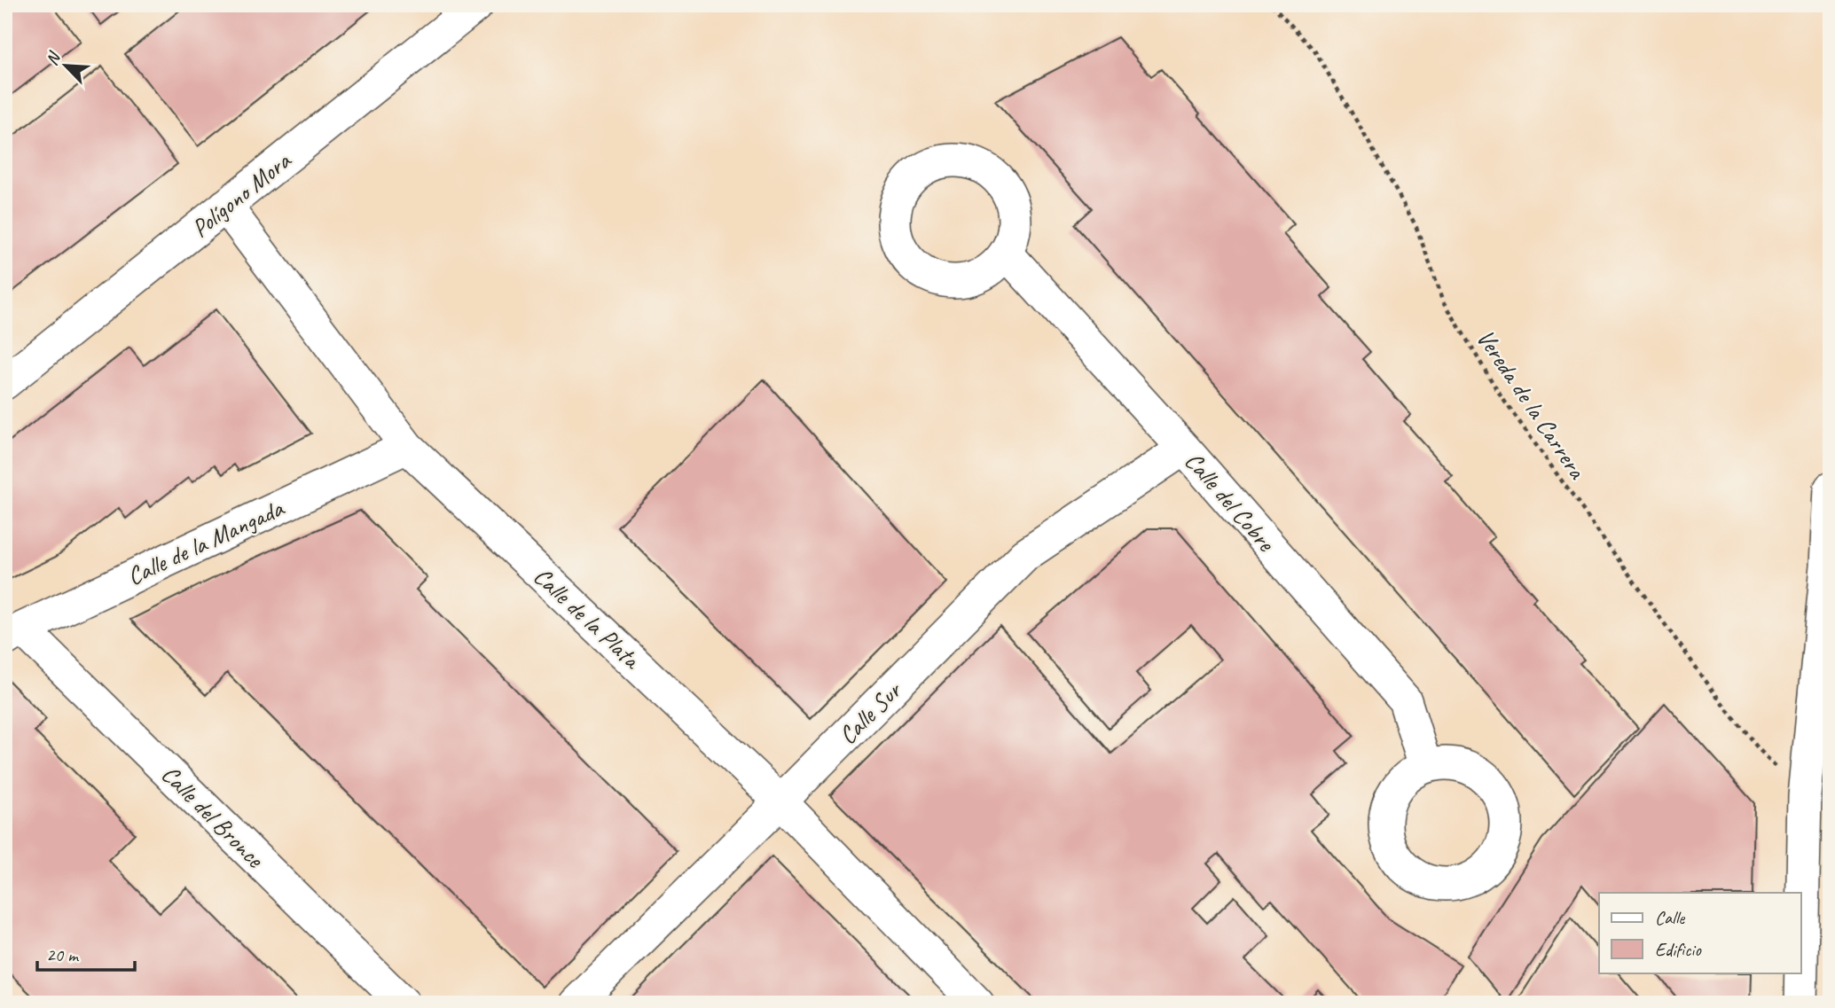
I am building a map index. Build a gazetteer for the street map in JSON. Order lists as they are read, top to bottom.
{
  "streets": {
    "street": [
      "Polígono Mora",
      "Calle del Cobre",
      "Calle de la Mangada",
      "Calle de la Plata",
      "Calle Sur",
      "Calle del Bronce"
    ],
    "path": ["Vereda de la Carrera"]
  },
  "crossings": [
    ["Polígono Mora", "Calle de la Plata"],
    ["Calle del Cobre", "Calle Sur"],
    ["Calle de la Mangada", "Calle de la Plata"],
    ["Calle de la Mangada", "Calle del Bronce"],
    ["Calle de la Plata", "Calle Sur"]
  ],
  "legend": ["Calle", "Edificio"],
  "scale_bar": "20 m",
  "north": "top left"
}
